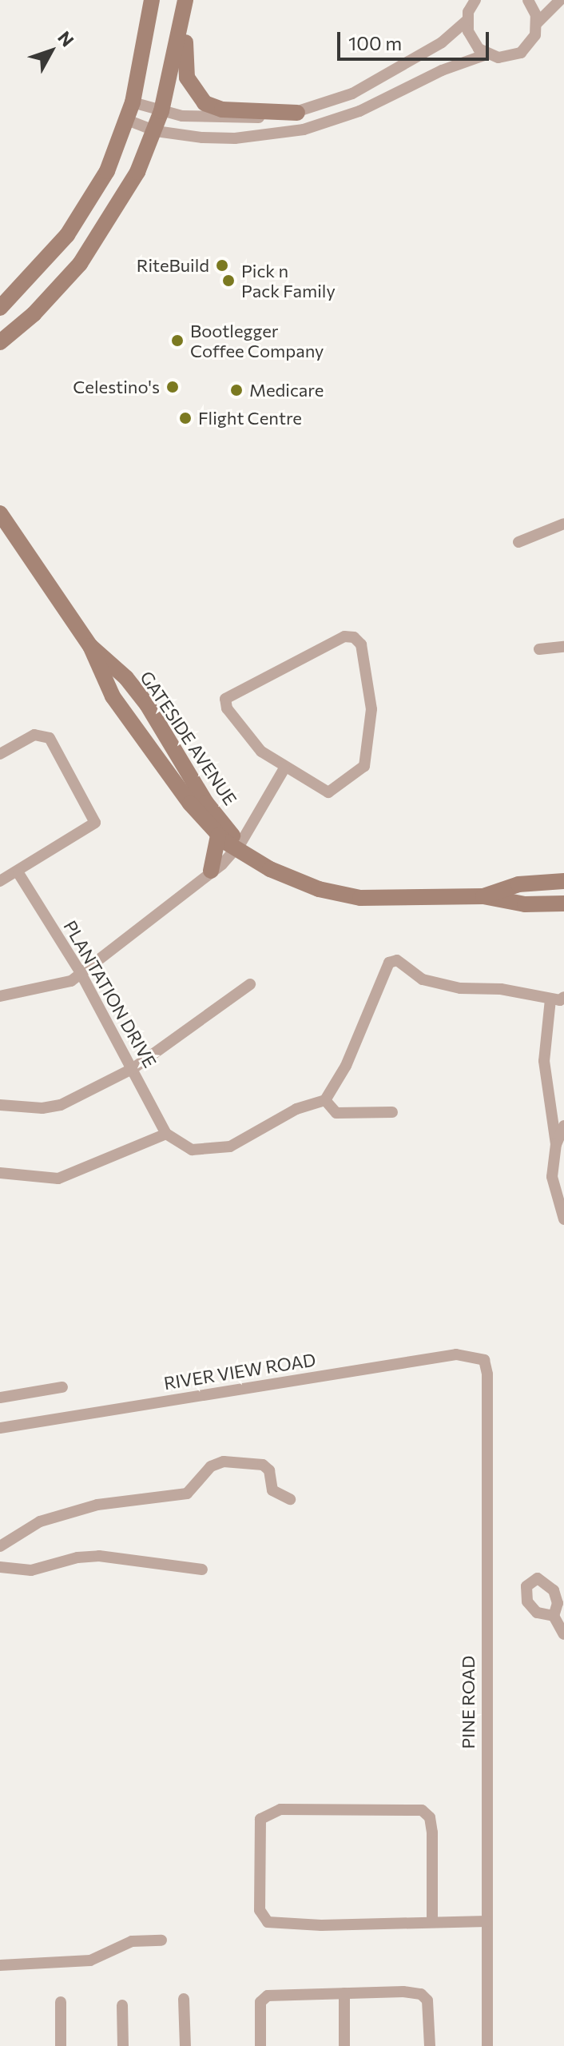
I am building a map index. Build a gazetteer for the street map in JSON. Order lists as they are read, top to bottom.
{
  "streets": {
    "street": [
      "GATESIDE AVENUE",
      "PLANTATION DRIVE",
      "RIVER VIEW ROAD",
      "PINE ROAD"
    ]
  },
  "crossings": [
    ["RIVER VIEW ROAD", "PINE ROAD"]
  ],
  "places": [
    "RiteBuild",
    "Pick n Pack Family",
    "Bootlegger Coffee Company",
    "Celestino's",
    "Medicare",
    "Flight Centre"
  ],
  "scale_bar": "100 m",
  "north": "top right"
}
